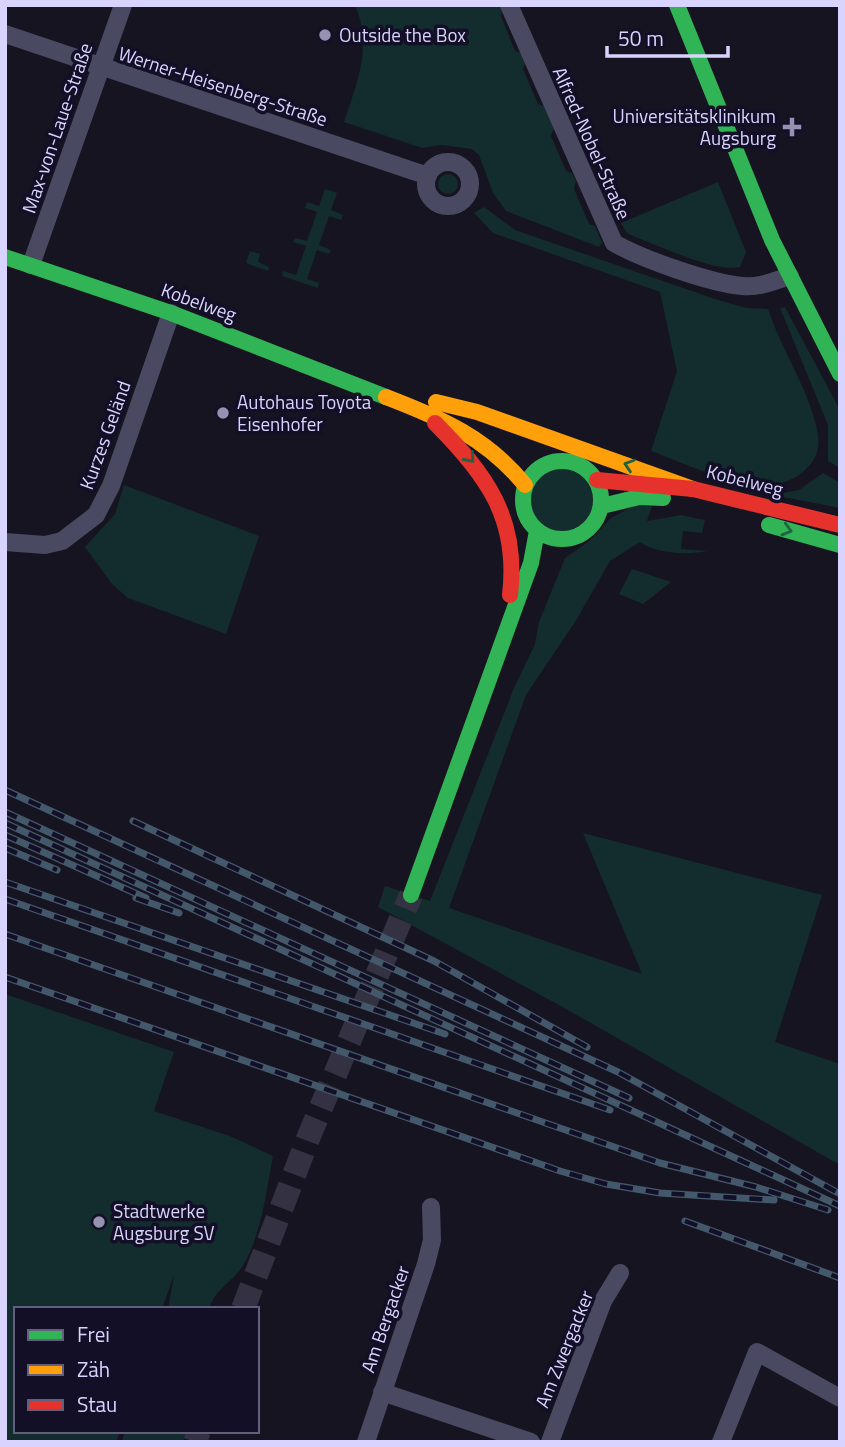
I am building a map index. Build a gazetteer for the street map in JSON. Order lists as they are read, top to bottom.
{
  "streets": {
    "main road": ["Kobelweg"],
    "street": [
      "Werner-Heisenberg-Straße",
      "Max-von-Laue-Straße",
      "Alfred-Nobel-Straße",
      "Kurzes Geländ",
      "Am Bergacker",
      "Am Zwergacker"
    ]
  },
  "crossings": [
    ["Werner-Heisenberg-Straße", "Max-von-Laue-Straße"],
    ["Max-von-Laue-Straße", "Kobelweg"],
    ["Kobelweg", "Kurzes Geländ"]
  ],
  "places": {
    "other": ["Outside the Box", "Autohaus Toyota Eisenhofer", "Stadtwerke Augsburg SV"],
    "health": ["Universitätsklinikum Augsburg"]
  },
  "legend": ["Frei", "Zäh", "Stau"],
  "scale_bar": "50 m"
}
